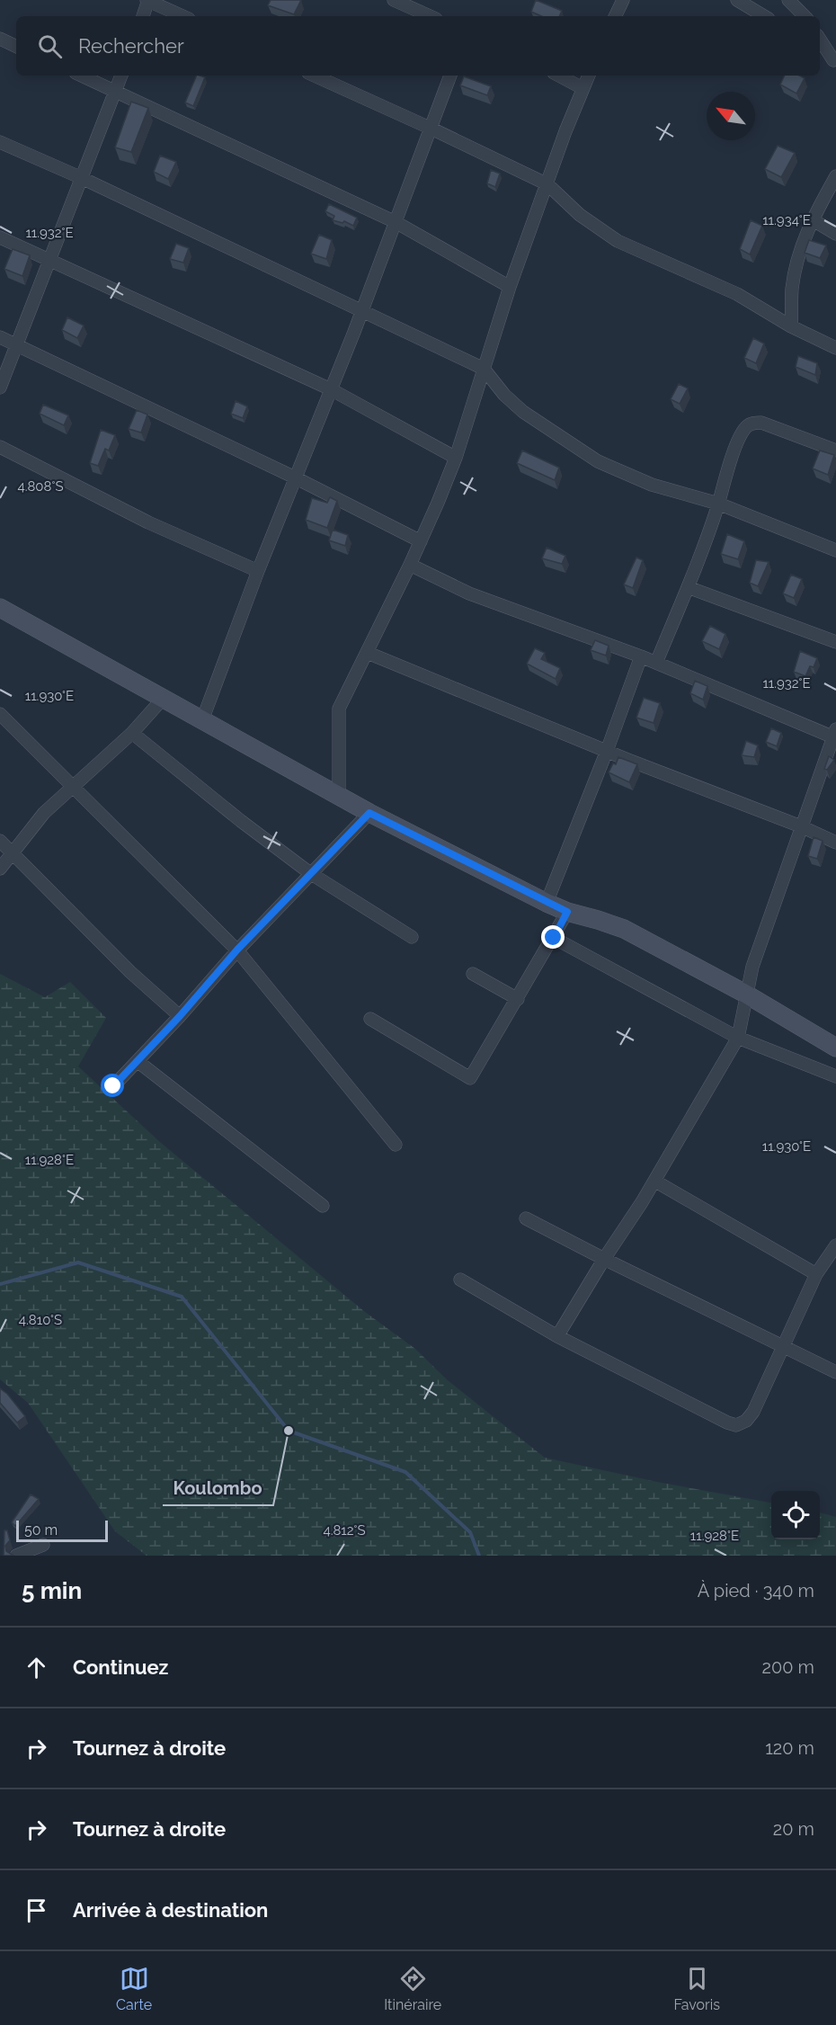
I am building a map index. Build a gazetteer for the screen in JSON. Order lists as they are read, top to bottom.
{
  "places": ["Koulombo"],
  "scale_bar": "50 m",
  "north": "top left",
  "page": {
    "search": "Rechercher",
    "scale": "50 m",
    "heading": ["5 min", "À pied · 340 m"],
    "list": [
      ["Continuez", "200 m"],
      ["Tournez à droite", "120 m"],
      ["Tournez à droite", "20 m"],
      "Arrivée à destination"
    ],
    "nav": ["Carte", "Itinéraire", "Favoris"]
  },
  "coordinates": [
    "11.934°E",
    "11.932°E",
    "4.808°S",
    "11.930°E",
    "11.928°E",
    "4.810°S",
    "4.812°S"
  ]
}
